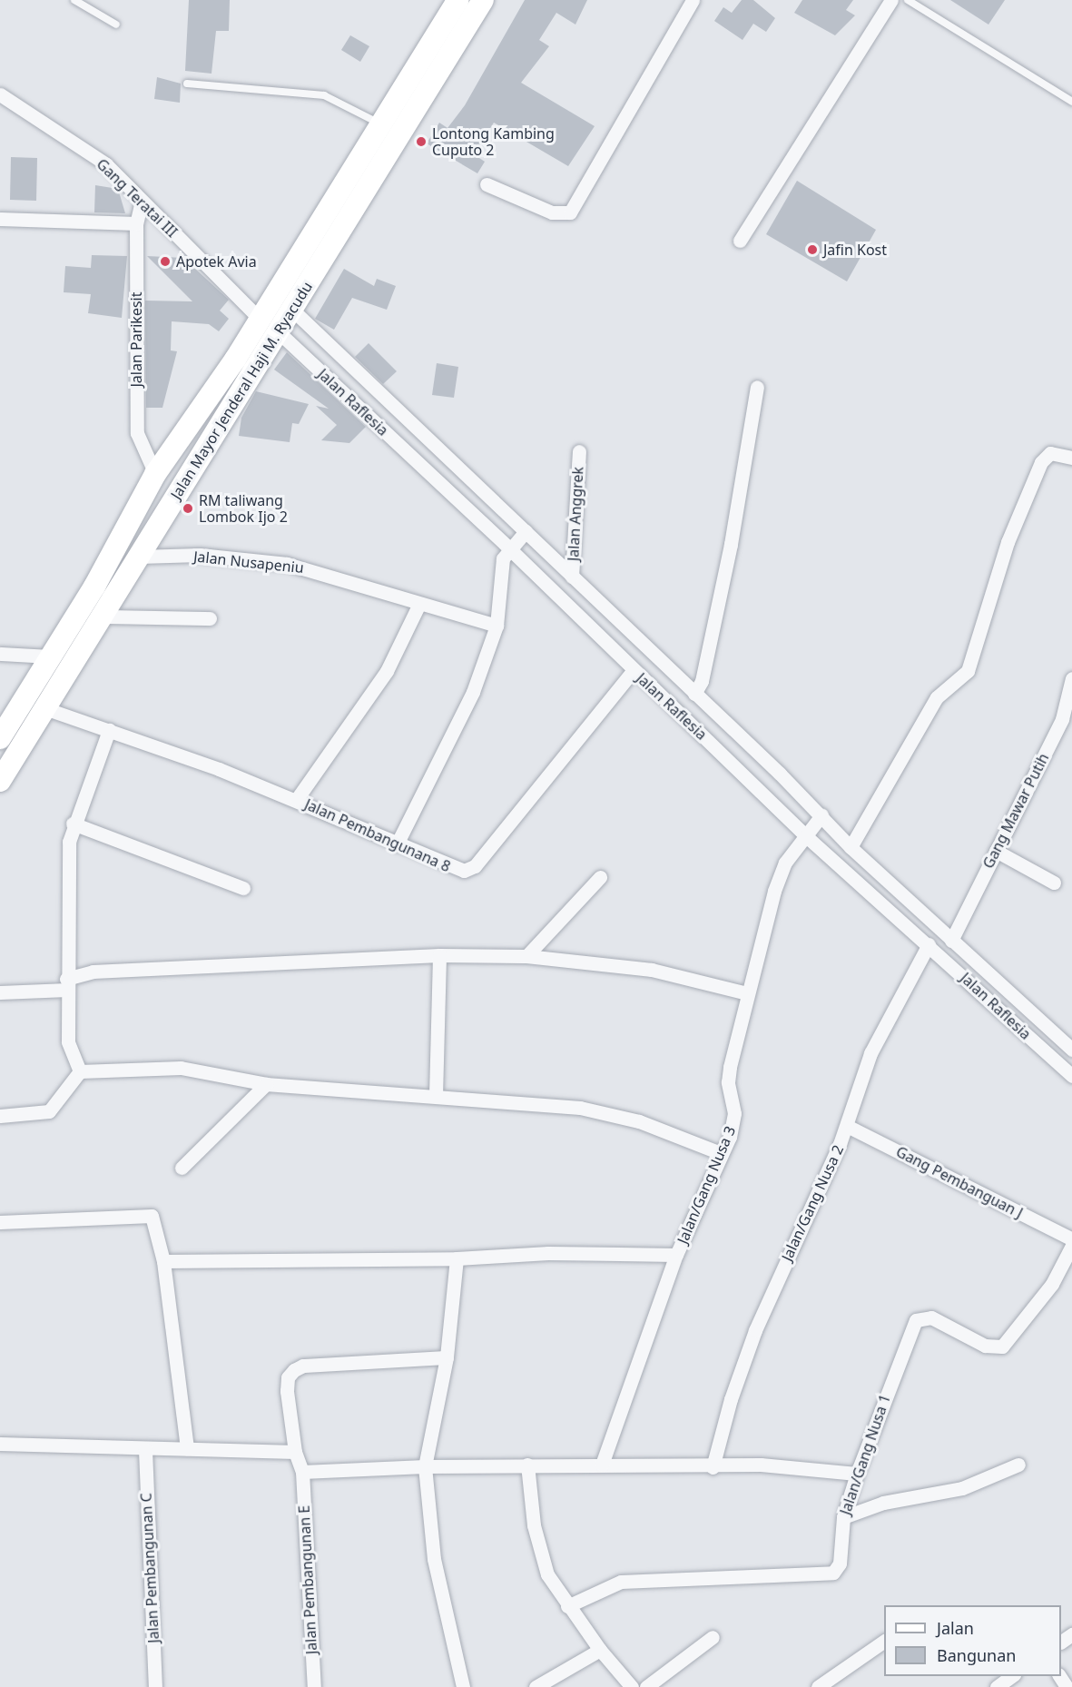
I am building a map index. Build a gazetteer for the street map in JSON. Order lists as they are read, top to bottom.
{
  "streets": {
    "main road": ["Jalan Mayor Jenderal Haji M. Ryacudu"],
    "street": [
      "Gang Teratai III",
      "Jalan Parikesit",
      "Jalan Raflesia",
      "Jalan Anggrek",
      "Jalan Nusapeniu",
      "Gang Mawar Putih",
      "Jalan Pembangunana 8",
      "Gang Pembanguan J",
      "Jalan/Gang Nusa 3",
      "Jalan/Gang Nusa 2",
      "Jalan/Gang Nusa 1",
      "Jalan Pembangunan C",
      "Jalan Pembangunan E"
    ]
  },
  "crossings": [
    ["Gang Teratai III", "Jalan Parikesit"],
    ["Gang Teratai III", "Jalan Mayor Jenderal Haji M. Ryacudu"],
    ["Gang Teratai III", "Jalan Raflesia"],
    ["Jalan Parikesit", "Jalan Mayor Jenderal Haji M. Ryacudu"],
    ["Jalan Mayor Jenderal Haji M. Ryacudu", "Jalan Raflesia"],
    ["Jalan Mayor Jenderal Haji M. Ryacudu", "Jalan Nusapeniu"],
    ["Jalan Mayor Jenderal Haji M. Ryacudu", "Jalan Pembangunana 8"],
    ["Jalan Raflesia", "Jalan Anggrek"],
    ["Jalan Raflesia", "Gang Mawar Putih"],
    ["Jalan Raflesia", "Jalan Pembangunana 8"],
    ["Jalan Raflesia", "Jalan/Gang Nusa 3"],
    ["Jalan Raflesia", "Jalan/Gang Nusa 2"],
    ["Gang Pembanguan J", "Jalan/Gang Nusa 2"]
  ],
  "places": [
    "Lontong Kambing Cuputo 2",
    "Jafin Kost",
    "Apotek Avia",
    "RM taliwang Lombok Ijo 2"
  ],
  "legend": ["Jalan", "Bangunan"]
}
